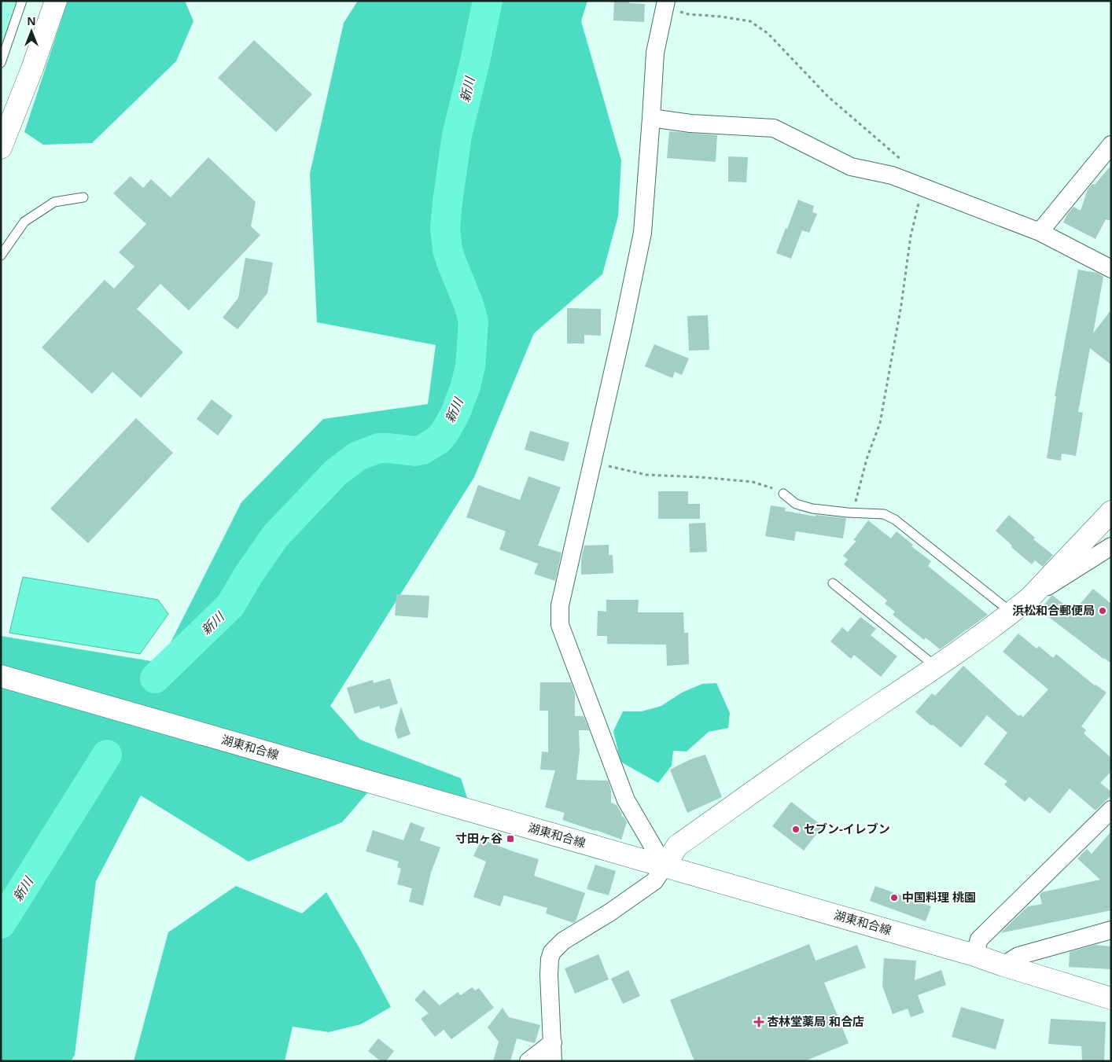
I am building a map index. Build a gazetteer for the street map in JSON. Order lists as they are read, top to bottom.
{
  "streets": {
    "main road": ["湖東和合線"]
  },
  "water": ["新川"],
  "places": {
    "other": ["浜松和合郵便局", "セブン-イレブン", "中国料理 桃園"],
    "transit": ["寸田ヶ谷"],
    "health": ["杏林堂薬局 和合店"]
  },
  "north": "top"
}
